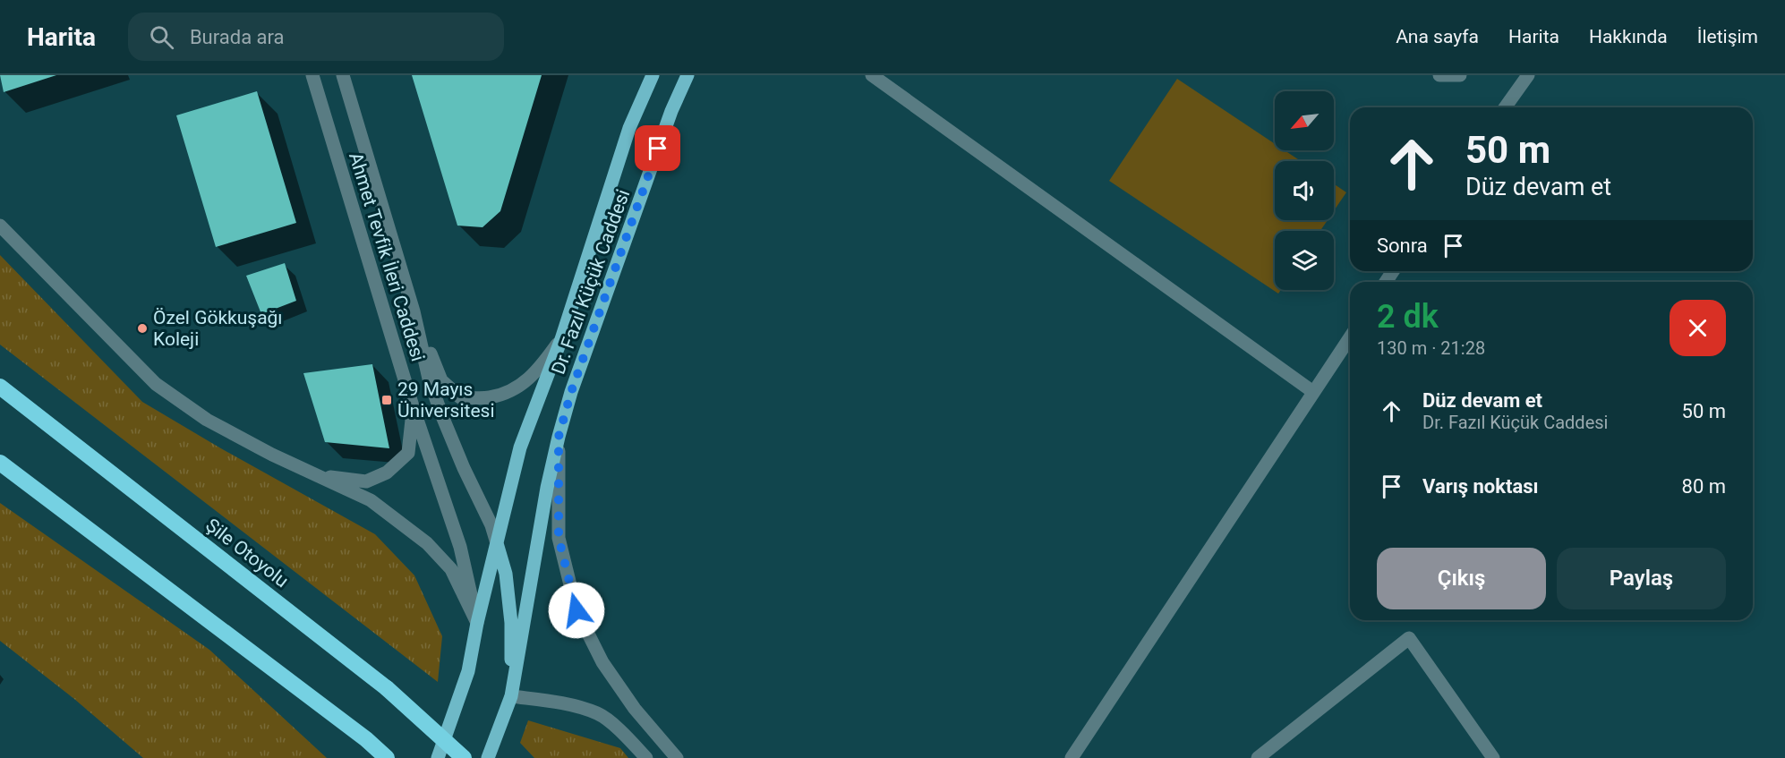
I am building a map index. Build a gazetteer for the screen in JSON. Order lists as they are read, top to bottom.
{
  "streets": {
    "highway": ["Şile Otoyolu"],
    "main road": ["Ahmet Tevfik İleri Caddesi", "Dr. Fazıl Küçük Caddesi"]
  },
  "crossings": [
    ["Ahmet Tevfik İleri Caddesi", "Dr. Fazıl Küçük Caddesi"]
  ],
  "places": {
    "other": ["Özel Gökkuşağı Koleji"],
    "transit": ["29 Mayıs Üniversitesi"]
  },
  "north": "bottom left",
  "page": {
    "header": "Harita",
    "search": "Burada ara",
    "nav": [
      "Ana sayfa",
      "Harita",
      "Hakkında",
      "İletişim"
    ],
    "turn": ["50 m", "Düz devam et"],
    "then": "Sonra",
    "heading": ["2 dk", "130 m · 21:28"],
    "list": [
      {
        "name": "Düz devam et",
        "note": "Dr. Fazıl Küçük Caddesi",
        "value": "50 m"
      },
      {
        "name": "Varış noktası",
        "value": "80 m"
      }
    ],
    "buttons": ["Çıkış", "Paylaş"]
  }
}
